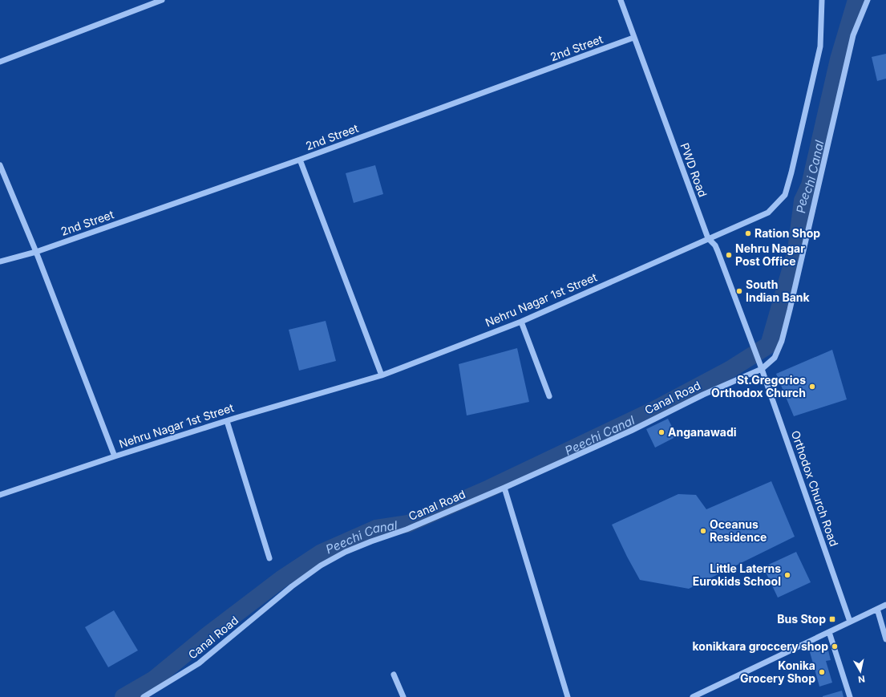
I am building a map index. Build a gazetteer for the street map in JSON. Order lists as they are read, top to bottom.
{
  "streets": {
    "street": [
      "2nd Street",
      "PWD Road",
      "Nehru Nagar 1st Street",
      "Canal Road",
      "Orthodox Church Road"
    ]
  },
  "crossings": [
    ["2nd Street", "PWD Road"],
    ["2nd Street", "Nehru Nagar 1st Street"],
    ["PWD Road", "Nehru Nagar 1st Street"],
    ["PWD Road", "Orthodox Church Road"],
    ["Canal Road", "Orthodox Church Road"]
  ],
  "water": ["Peechi Canal"],
  "places": {
    "other": [
      "Ration Shop",
      "Nehru Nagar Post Office",
      "South Indian Bank",
      "St.Gregorios Orthodox Church",
      "Anganawadi",
      "Oceanus Residence",
      "Little Laterns Eurokids School",
      "konikkara groccery shop",
      "Konika Grocery Shop"
    ],
    "transit": ["Bus Stop"]
  },
  "north": "bottom"
}
